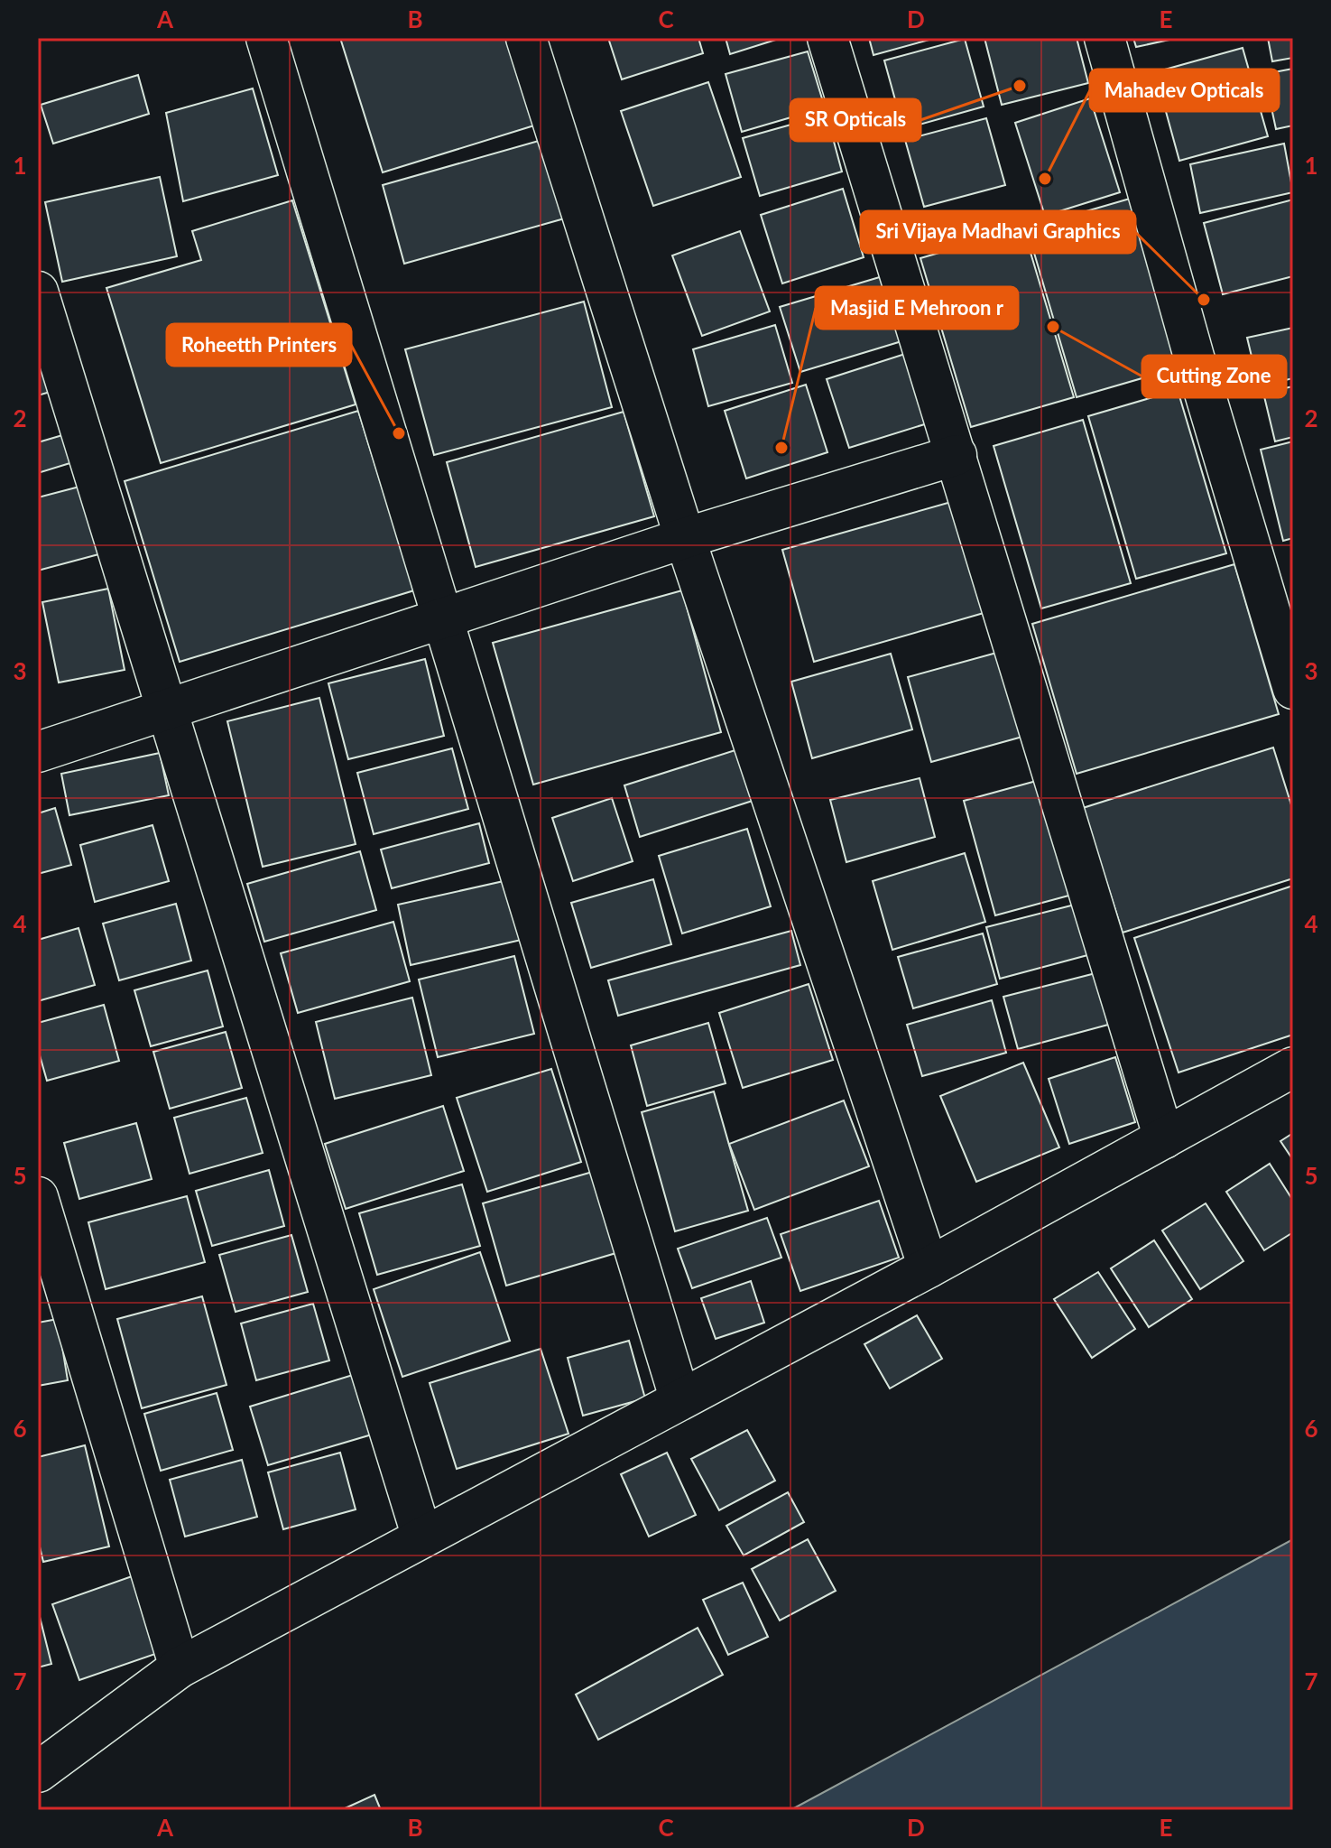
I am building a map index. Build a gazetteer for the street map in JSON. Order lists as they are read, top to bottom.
{
  "places": [
    "SR Opticals",
    "Mahadev Opticals",
    "Sri Vijaya Madhavi Graphics",
    "Cutting Zone",
    "Roheetth Printers",
    "Masjid E Mehroon r"
  ],
  "grid": {
    "columns": [
      "A",
      "B",
      "C",
      "D",
      "E"
    ],
    "rows": [
      "1",
      "2",
      "3",
      "4",
      "5",
      "6",
      "7"
    ]
  }
}
